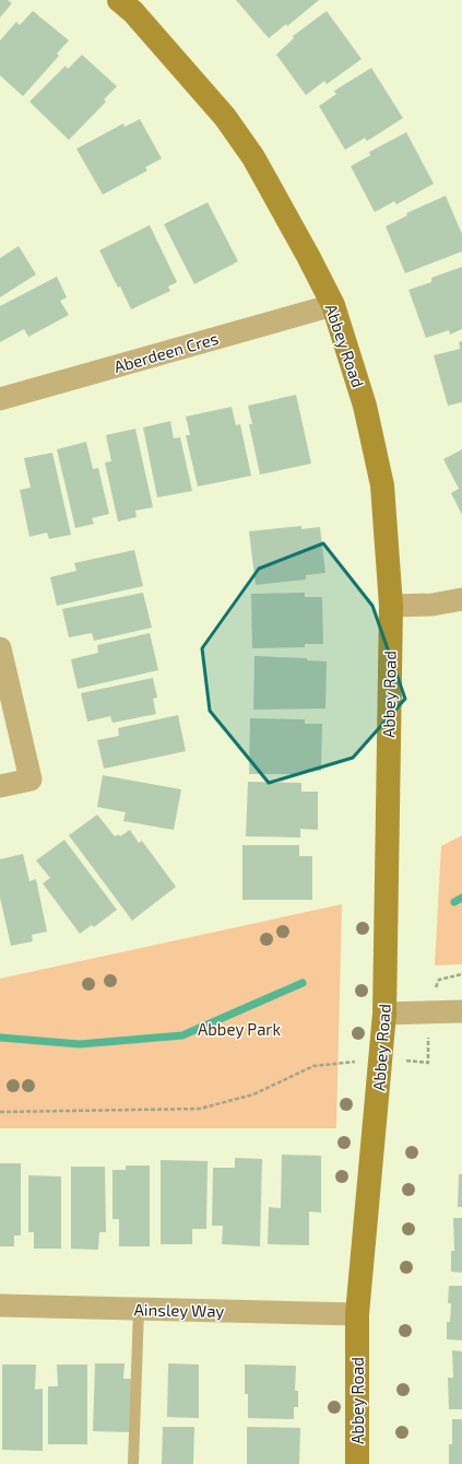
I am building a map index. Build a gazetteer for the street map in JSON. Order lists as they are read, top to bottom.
{
  "streets": {
    "street": ["Abbey Road", "Aberdeen Cres", "Ainsley Way"]
  },
  "crossings": [
    ["Abbey Road", "Aberdeen Cres"],
    ["Abbey Road", "Ainsley Way"]
  ],
  "parks": ["Abbey Park"]
}
